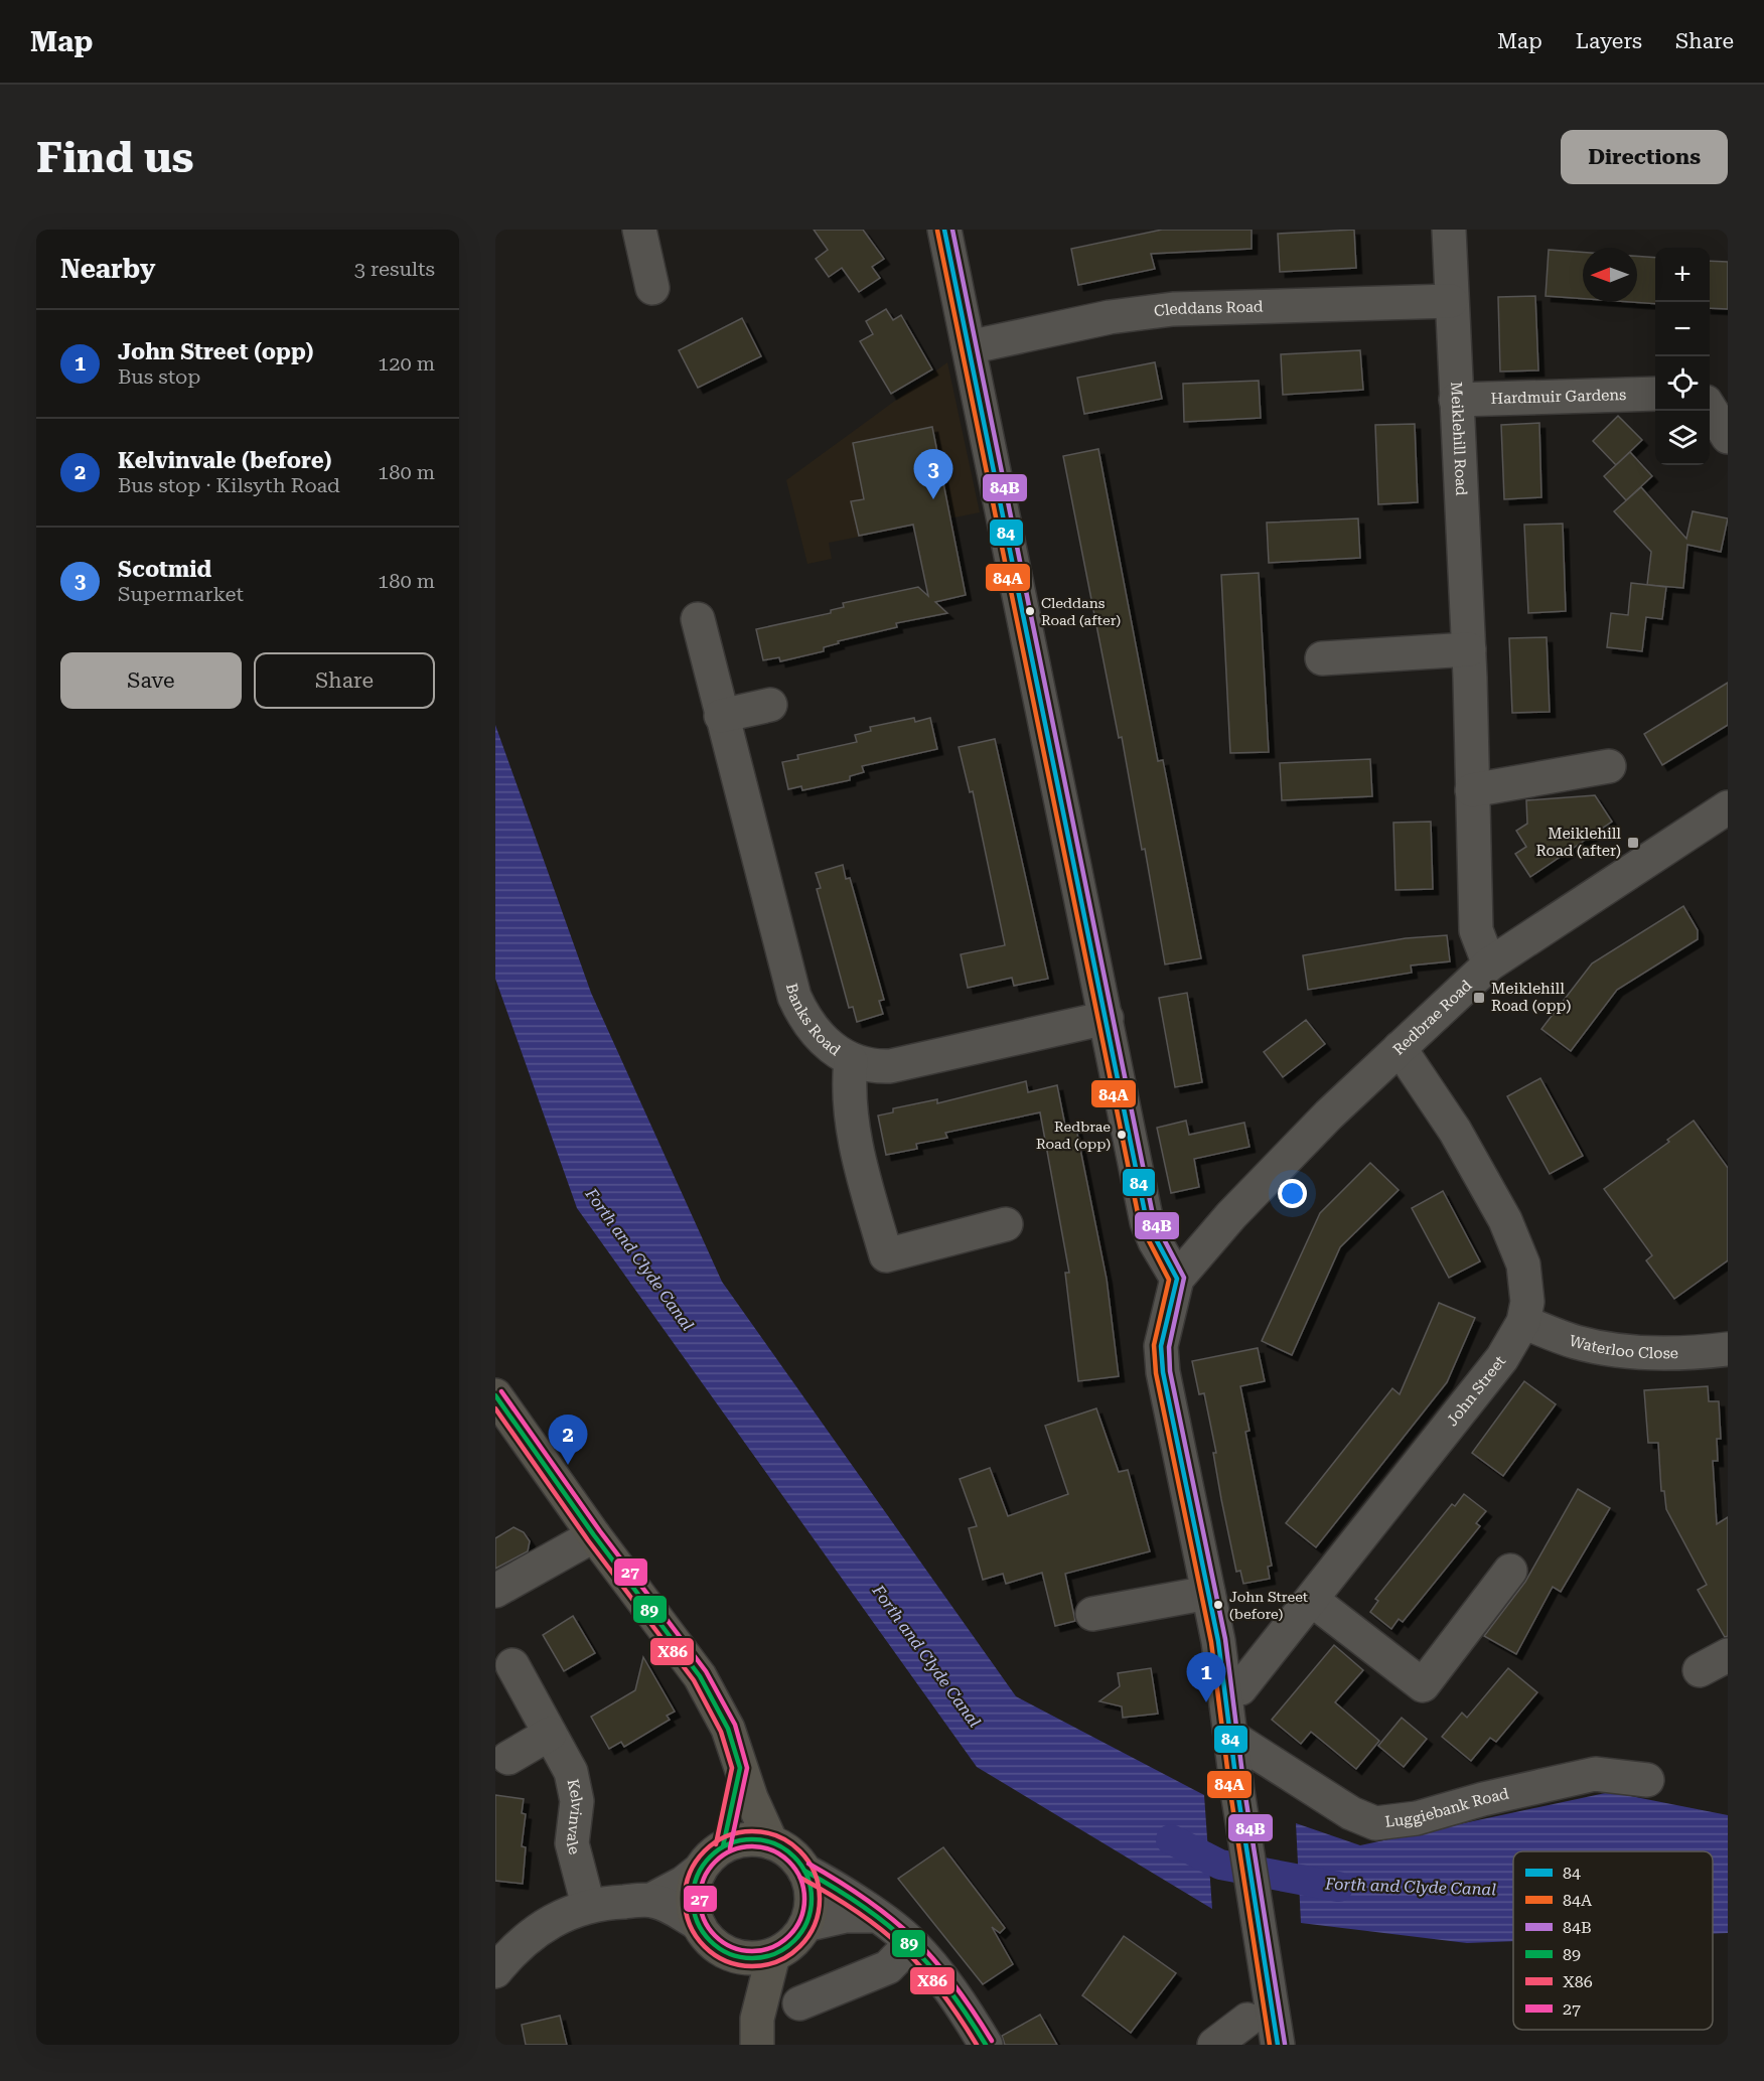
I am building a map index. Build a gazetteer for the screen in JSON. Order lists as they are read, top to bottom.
{
  "streets": {
    "street": [
      "Cleddans Road",
      "Hardmuir Gardens",
      "Meiklehill Road",
      "Banks Road",
      "Redbrae Road",
      "Waterloo Close",
      "John Street",
      "Luggiebank Road",
      "Kelvinvale"
    ]
  },
  "crossings": [
    ["Cleddans Road", "Meiklehill Road"],
    ["Hardmuir Gardens", "Meiklehill Road"],
    ["Meiklehill Road", "Redbrae Road"],
    ["Redbrae Road", "John Street"],
    ["Waterloo Close", "John Street"]
  ],
  "water": ["Forth and Clyde Canal"],
  "places": {
    "other": ["Cleddans Road (after)", "Redbrae Road (opp)", "John Street (before)"],
    "transit": ["Meiklehill Road (after)", "Meiklehill Road (opp)"]
  },
  "lines": [
    "transit line 84",
    "transit line 84B",
    "transit line 84A",
    "transit line 27",
    "transit line 89",
    "transit line X86"
  ],
  "legend": [
    "84",
    "84A",
    "84B",
    "89",
    "X86",
    "27"
  ],
  "north": "left",
  "page": {
    "header": "Map",
    "nav": ["Map", "Layers", "Share"],
    "buttons": [
      "Directions",
      ["Save", "Share"]
    ],
    "title": "Find us",
    "heading": ["Nearby", "3 results"],
    "map_buttons": ["+", "−"],
    "list": [
      {
        "mark": "1",
        "name": "John Street (opp)",
        "note": "Bus stop",
        "value": "120 m"
      },
      {
        "mark": "2",
        "name": "Kelvinvale (before)",
        "note": "Bus stop · Kilsyth Road",
        "value": "180 m"
      },
      {
        "mark": "3",
        "name": "Scotmid",
        "note": "Supermarket",
        "value": "180 m"
      }
    ],
    "pins": ["3", "2", "1"]
  }
}
